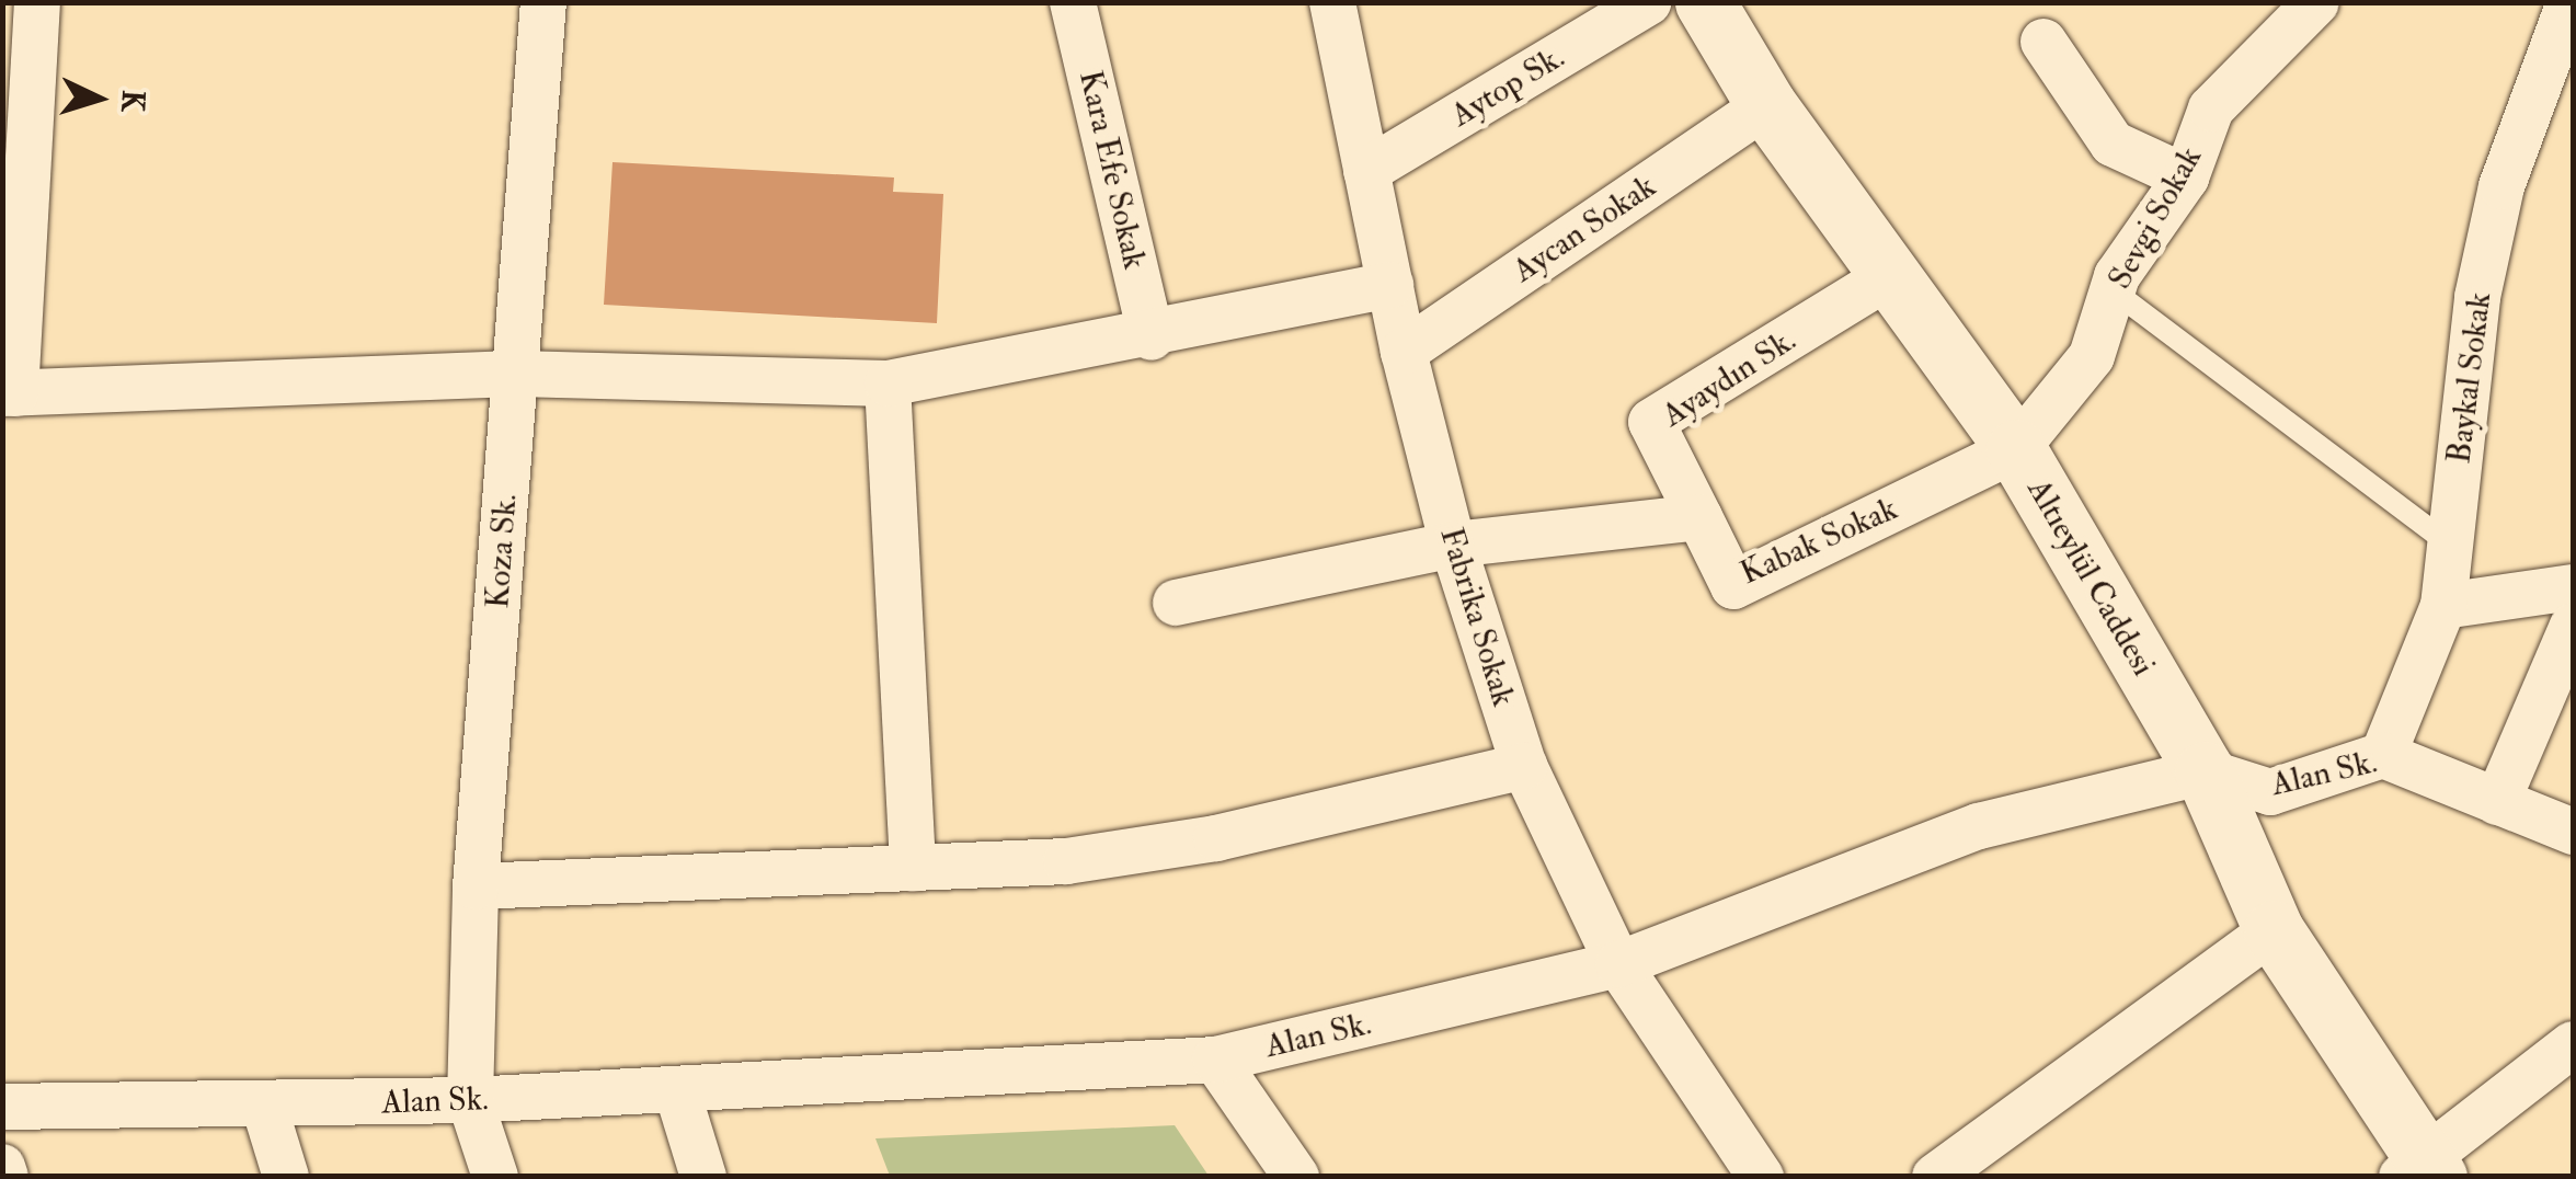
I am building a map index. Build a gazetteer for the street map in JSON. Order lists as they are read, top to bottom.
{
  "streets": {
    "street": [
      "Aytop Sk.",
      "Kara Efe Sokak",
      "Sevgi Sokak",
      "Aycan Sokak",
      "Ayaydın Sk.",
      "Baykal Sokak",
      "Kabak Sokak",
      "Koza Sk.",
      "Altıeylül Caddesi",
      "Fabrika Sokak",
      "Alan Sk."
    ]
  },
  "crossings": [
    ["Aytop Sk.", "Fabrika Sokak"],
    ["Sevgi Sokak", "Kabak Sokak"],
    ["Sevgi Sokak", "Altıeylül Caddesi"],
    ["Aycan Sokak", "Altıeylül Caddesi"],
    ["Aycan Sokak", "Fabrika Sokak"],
    ["Ayaydın Sk.", "Kabak Sokak"],
    ["Ayaydın Sk.", "Altıeylül Caddesi"],
    ["Baykal Sokak", "Alan Sk."],
    ["Kabak Sokak", "Altıeylül Caddesi"],
    ["Koza Sk.", "Alan Sk."],
    ["Altıeylül Caddesi", "Alan Sk."],
    ["Fabrika Sokak", "Alan Sk."]
  ],
  "north": "right"
}
